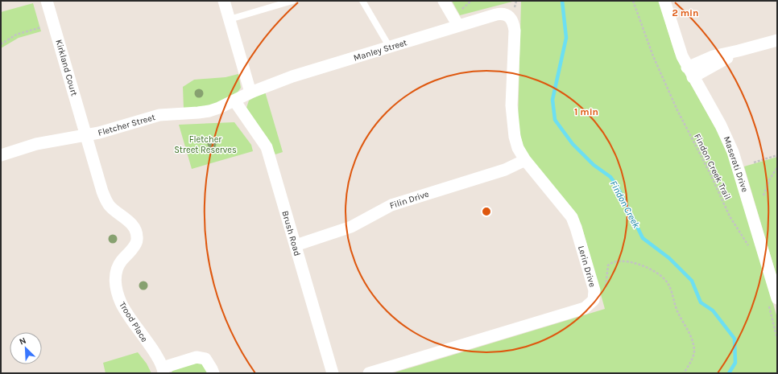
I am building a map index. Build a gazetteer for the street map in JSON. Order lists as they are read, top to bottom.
{
  "streets": {
    "street": [
      "Manley Street",
      "Kirkland Court",
      "Fletcher Street",
      "Maserati Drive",
      "Filin Drive",
      "Brush Road",
      "Lerin Drive",
      "Trood Place"
    ],
    "path": ["Findon Creek Trail"]
  },
  "crossings": [
    ["Manley Street", "Fletcher Street"],
    ["Manley Street", "Lerin Drive"],
    ["Kirkland Court", "Fletcher Street"],
    ["Kirkland Court", "Trood Place"],
    ["Fletcher Street", "Brush Road"],
    ["Fletcher Street", "Trood Place"],
    ["Filin Drive", "Brush Road"],
    ["Filin Drive", "Lerin Drive"]
  ],
  "water": ["Findon Creek"],
  "parks": ["Fletcher Street Reserves"],
  "north": "top left",
  "rings": ["2 min", "1 min"]
}
